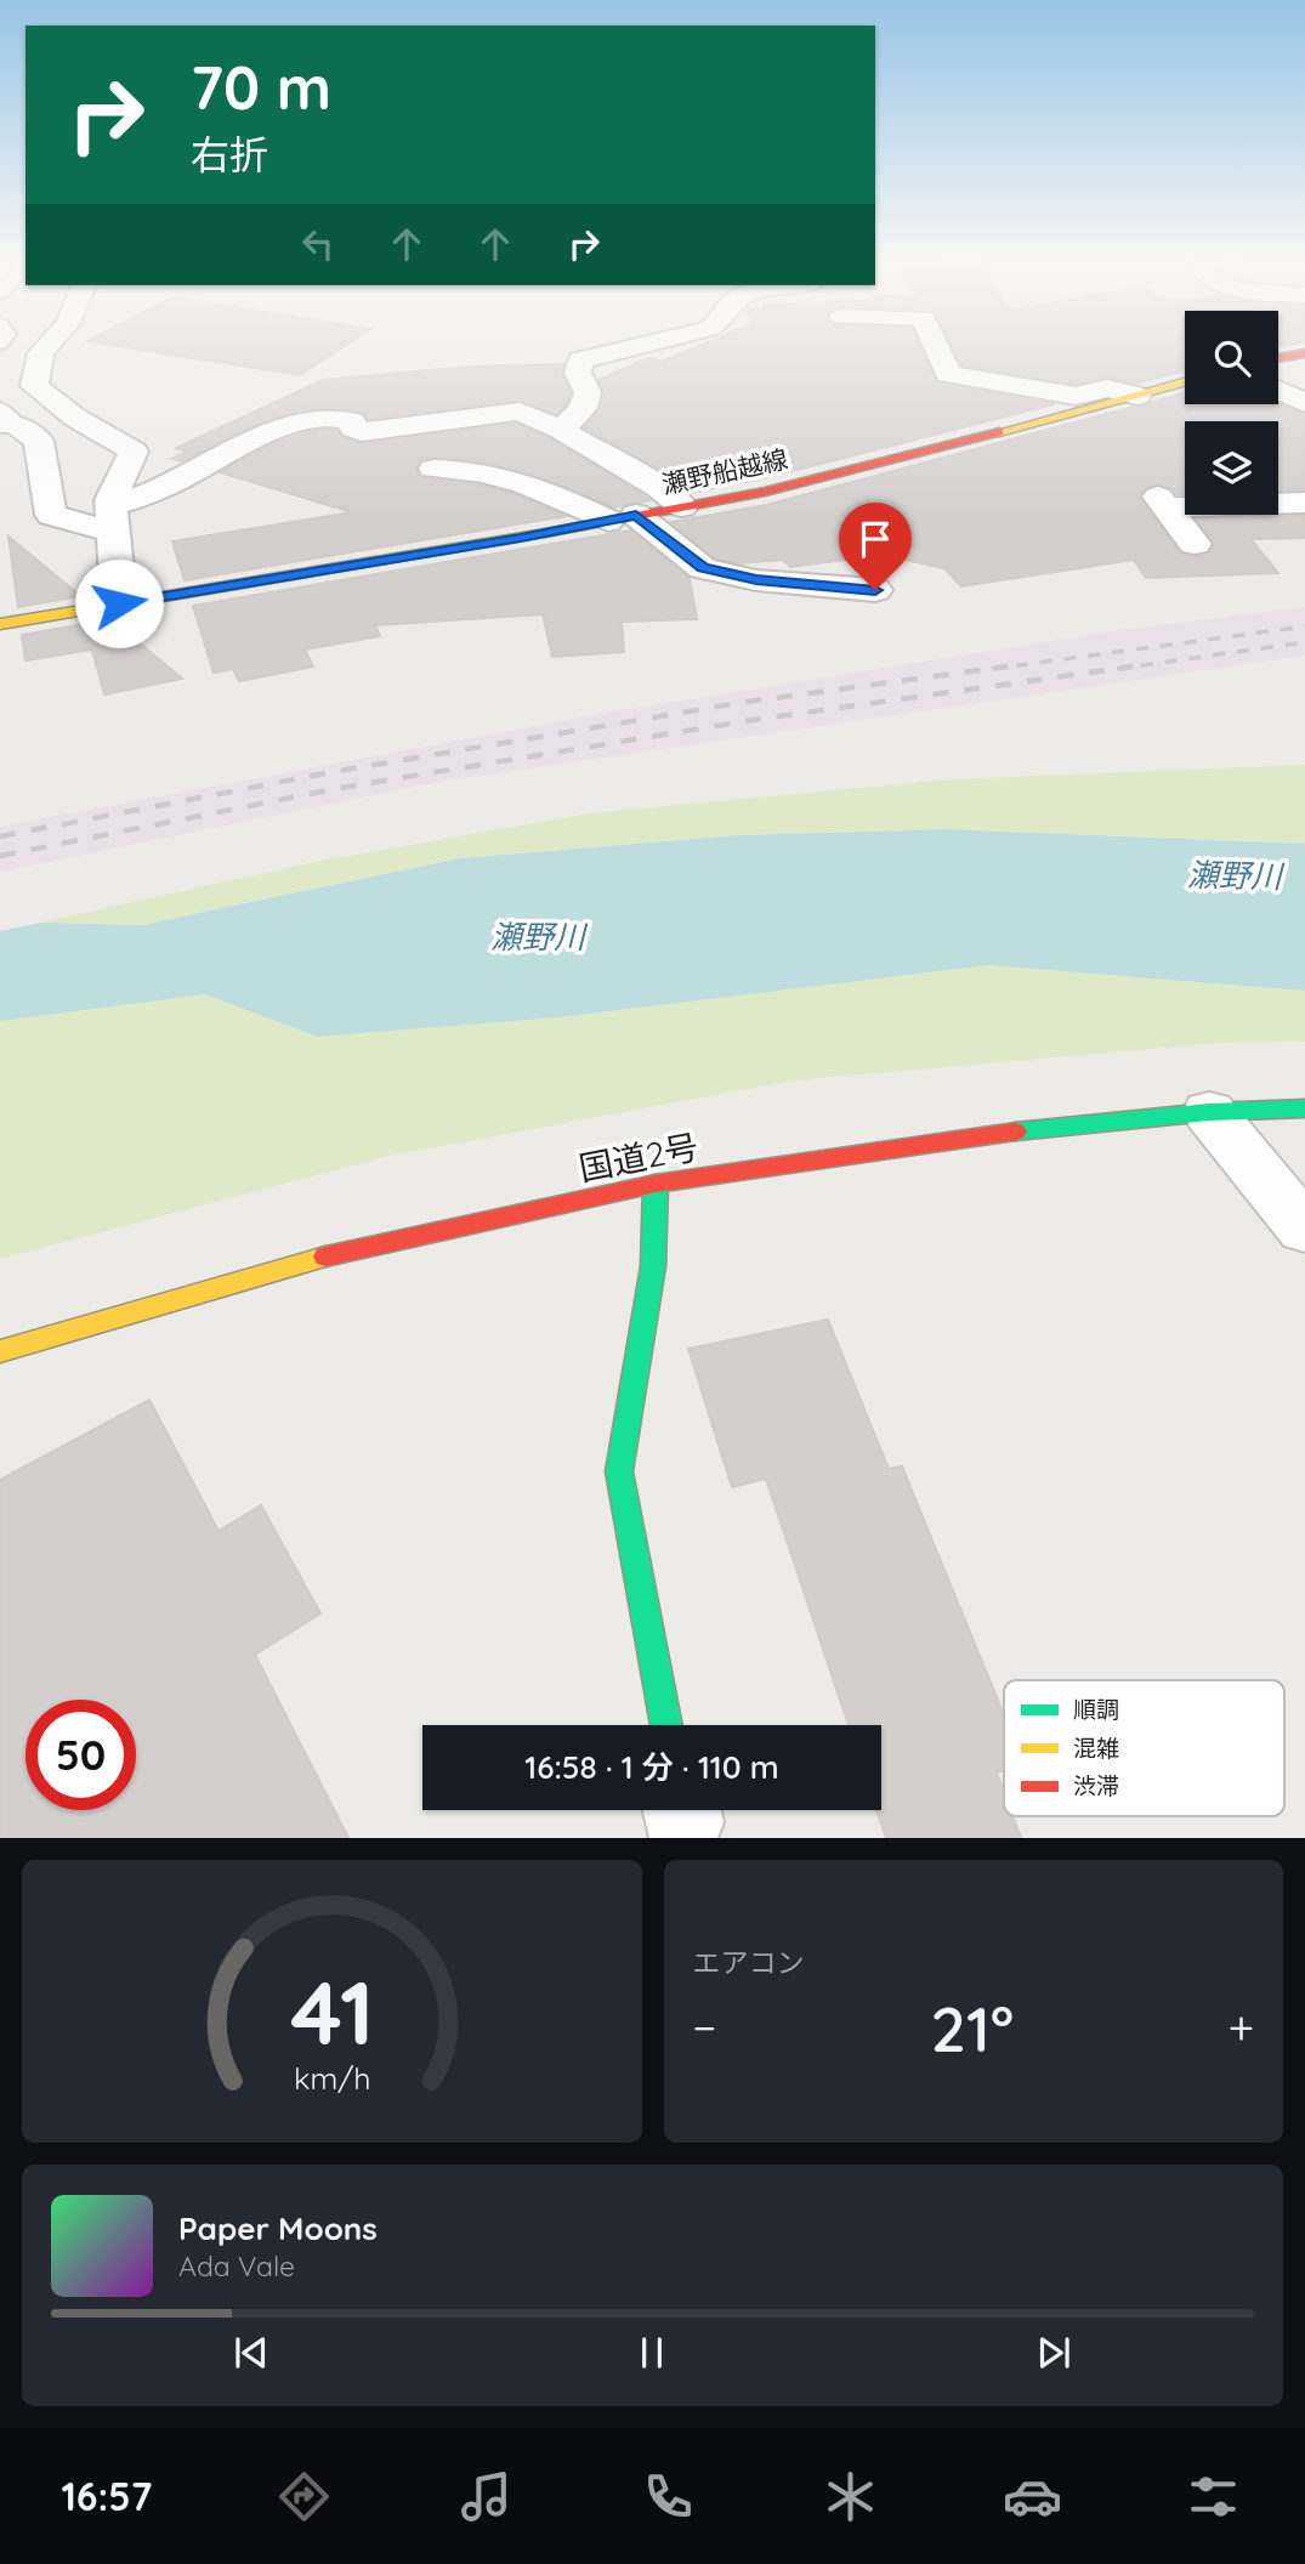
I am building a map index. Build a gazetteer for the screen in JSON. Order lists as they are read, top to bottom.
{
  "streets": {
    "main road": ["瀬野船越線", "国道2号"]
  },
  "water": ["瀬野川"],
  "legend": ["順調", "混雑", "渋滞"],
  "page": {
    "turn": ["70 m", "右折"],
    "limit": "50",
    "trip": "16:58 · 1 分 · 110 m",
    "tile": "エアコン",
    "heat": ["−", "21°", "+"],
    "song": ["Paper Moons", "Ada Vale"],
    "tabs": "16:57",
    "gauge": ["41", "km/h"]
  }
}
